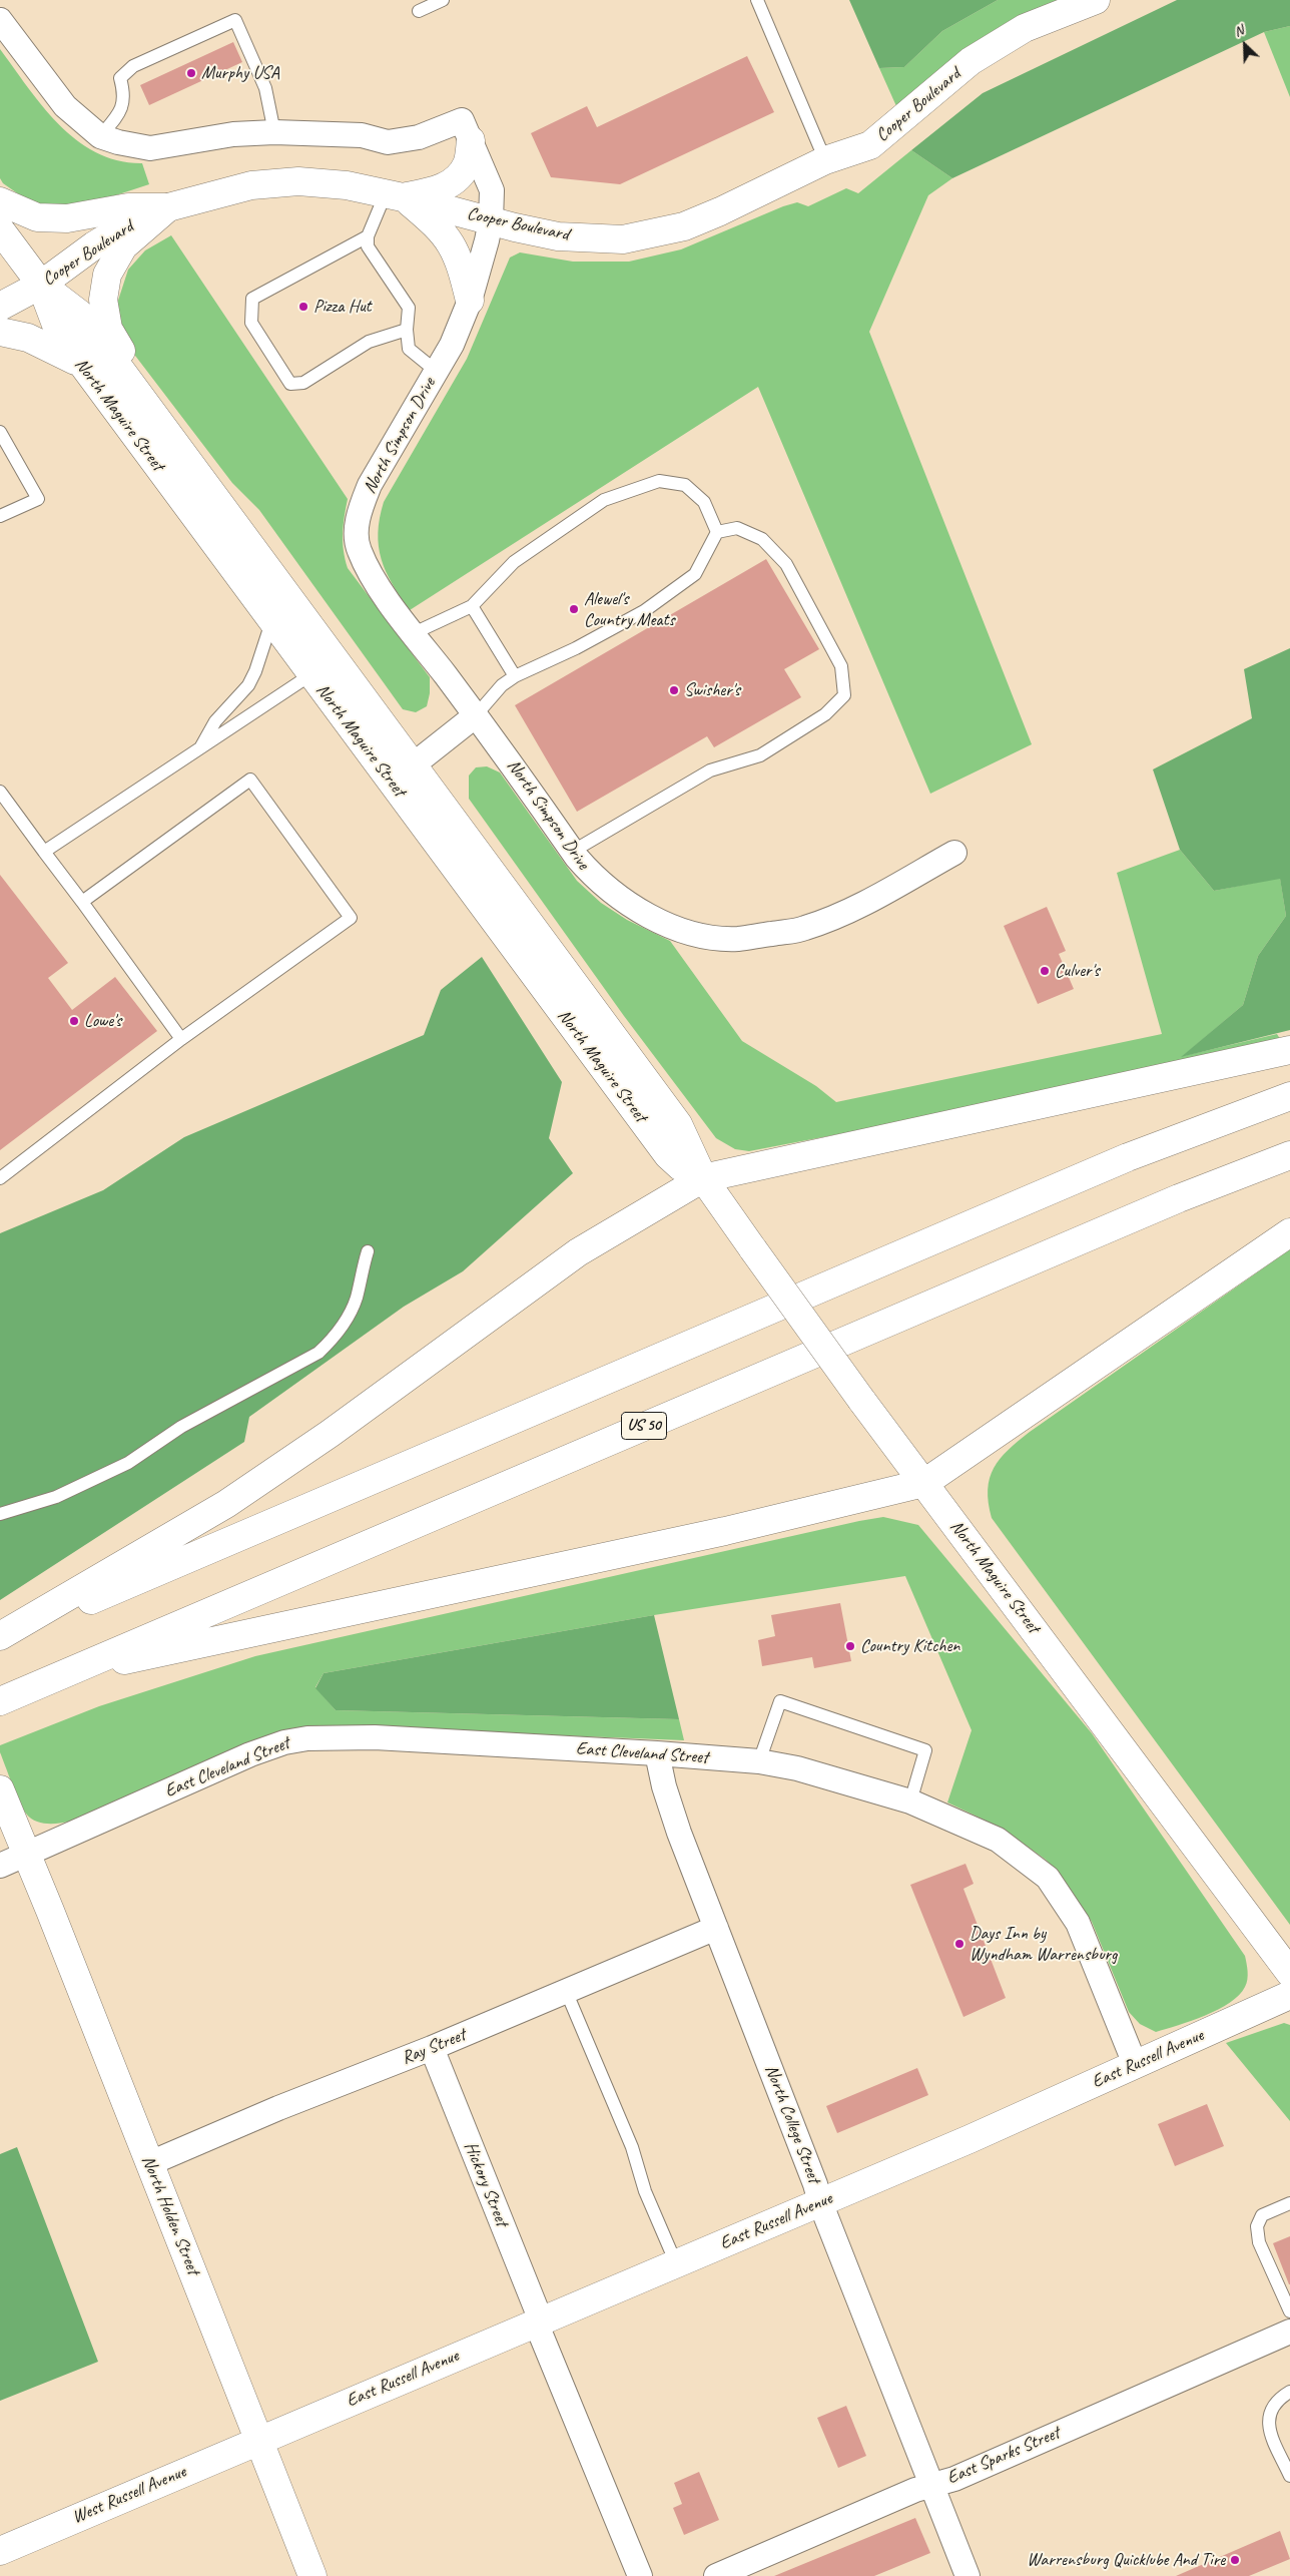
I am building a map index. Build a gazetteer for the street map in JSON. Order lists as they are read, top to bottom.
{
  "streets": {
    "main road": [
      "Cooper Boulevard",
      "North Maguire Street",
      "US 50",
      "East Russell Avenue",
      "North Holden Street",
      "West Russell Avenue"
    ],
    "street": [
      "North Simpson Drive",
      "East Cleveland Street",
      "Ray Street",
      "North College Street",
      "Hickory Street",
      "East Sparks Street"
    ]
  },
  "crossings": [
    ["Cooper Boulevard", "North Maguire Street"],
    ["Cooper Boulevard", "North Simpson Drive"],
    ["East Cleveland Street", "East Russell Avenue"],
    ["East Cleveland Street", "North College Street"],
    ["East Cleveland Street", "North Holden Street"],
    ["Ray Street", "North College Street"],
    ["Ray Street", "Hickory Street"],
    ["Ray Street", "North Holden Street"],
    ["East Russell Avenue", "North College Street"],
    ["East Russell Avenue", "Hickory Street"],
    ["East Russell Avenue", "North Holden Street"],
    ["East Russell Avenue", "West Russell Avenue"],
    ["North College Street", "East Sparks Street"],
    ["North Holden Street", "West Russell Avenue"]
  ],
  "places": [
    "Murphy USA",
    "Pizza Hut",
    "Alewel's Country Meats",
    "Swisher's",
    "Culver's",
    "Lowe's",
    "Country Kitchen",
    "Days Inn by Wyndham Warrensburg",
    "Warrensburg Quicklube And Tire"
  ],
  "north": "top left"
}
